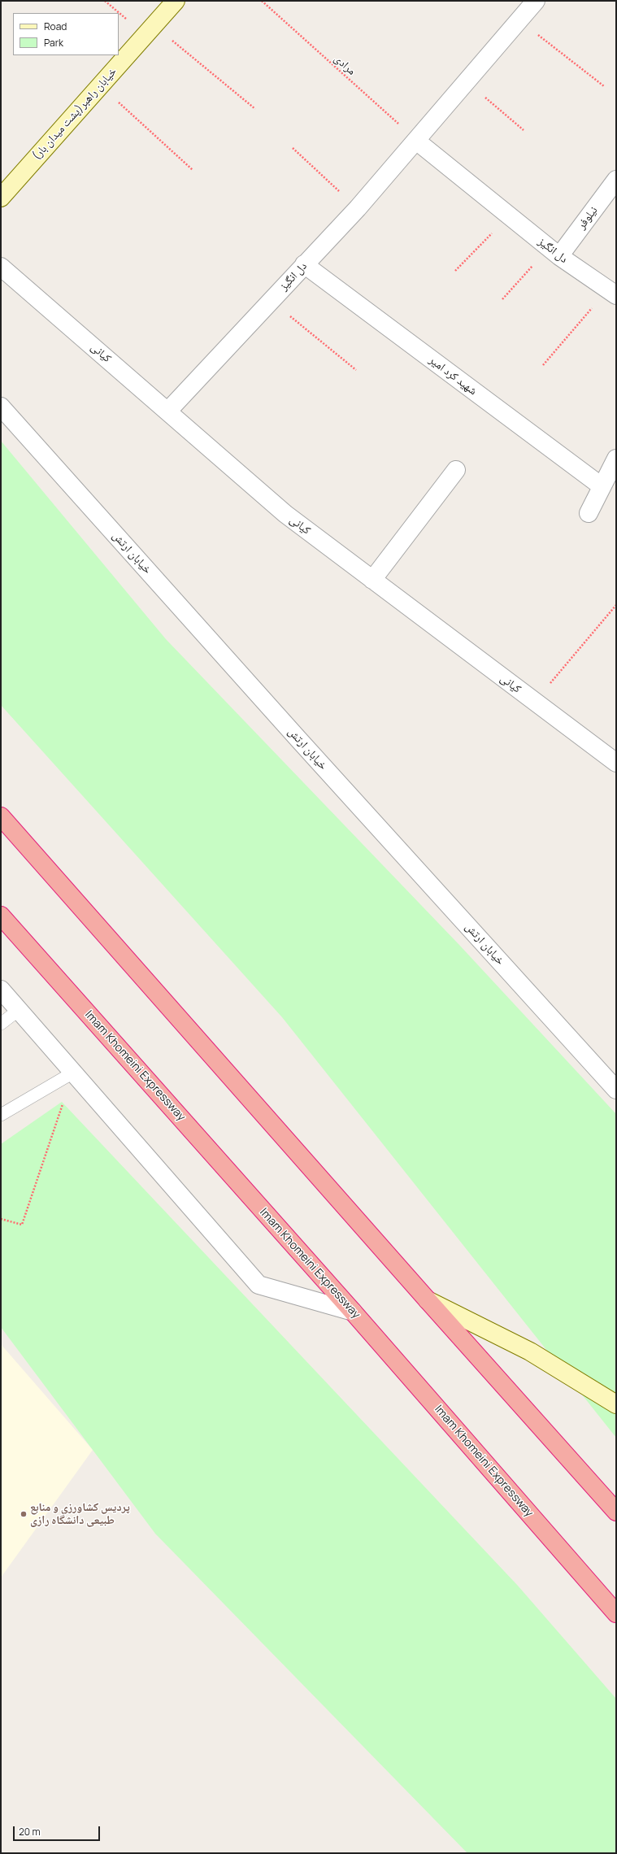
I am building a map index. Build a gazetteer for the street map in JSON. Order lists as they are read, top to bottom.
{
  "streets": {
    "highway": ["Imam Khomeini Expressway"],
    "main road": ["خیابان راهبر(پشت میدان بار)"],
    "street": [
      "نیلوفر",
      "دل انگیز",
      "کیانی",
      "شهید کرد امیر",
      "خیابان ارتش"
    ],
    "path": ["مرادی"]
  },
  "crossings": [
    ["مرادی", "دل انگیز"],
    ["نیلوفر", "دل انگیز"],
    ["دل انگیز", "کیانی"],
    ["دل انگیز", "شهید کرد امیر"]
  ],
  "places": ["پردیس کشاورزی و منابع طبیعی دانشگاه رازی"],
  "legend": ["Road", "Park"],
  "scale_bar": "20 m"
}
